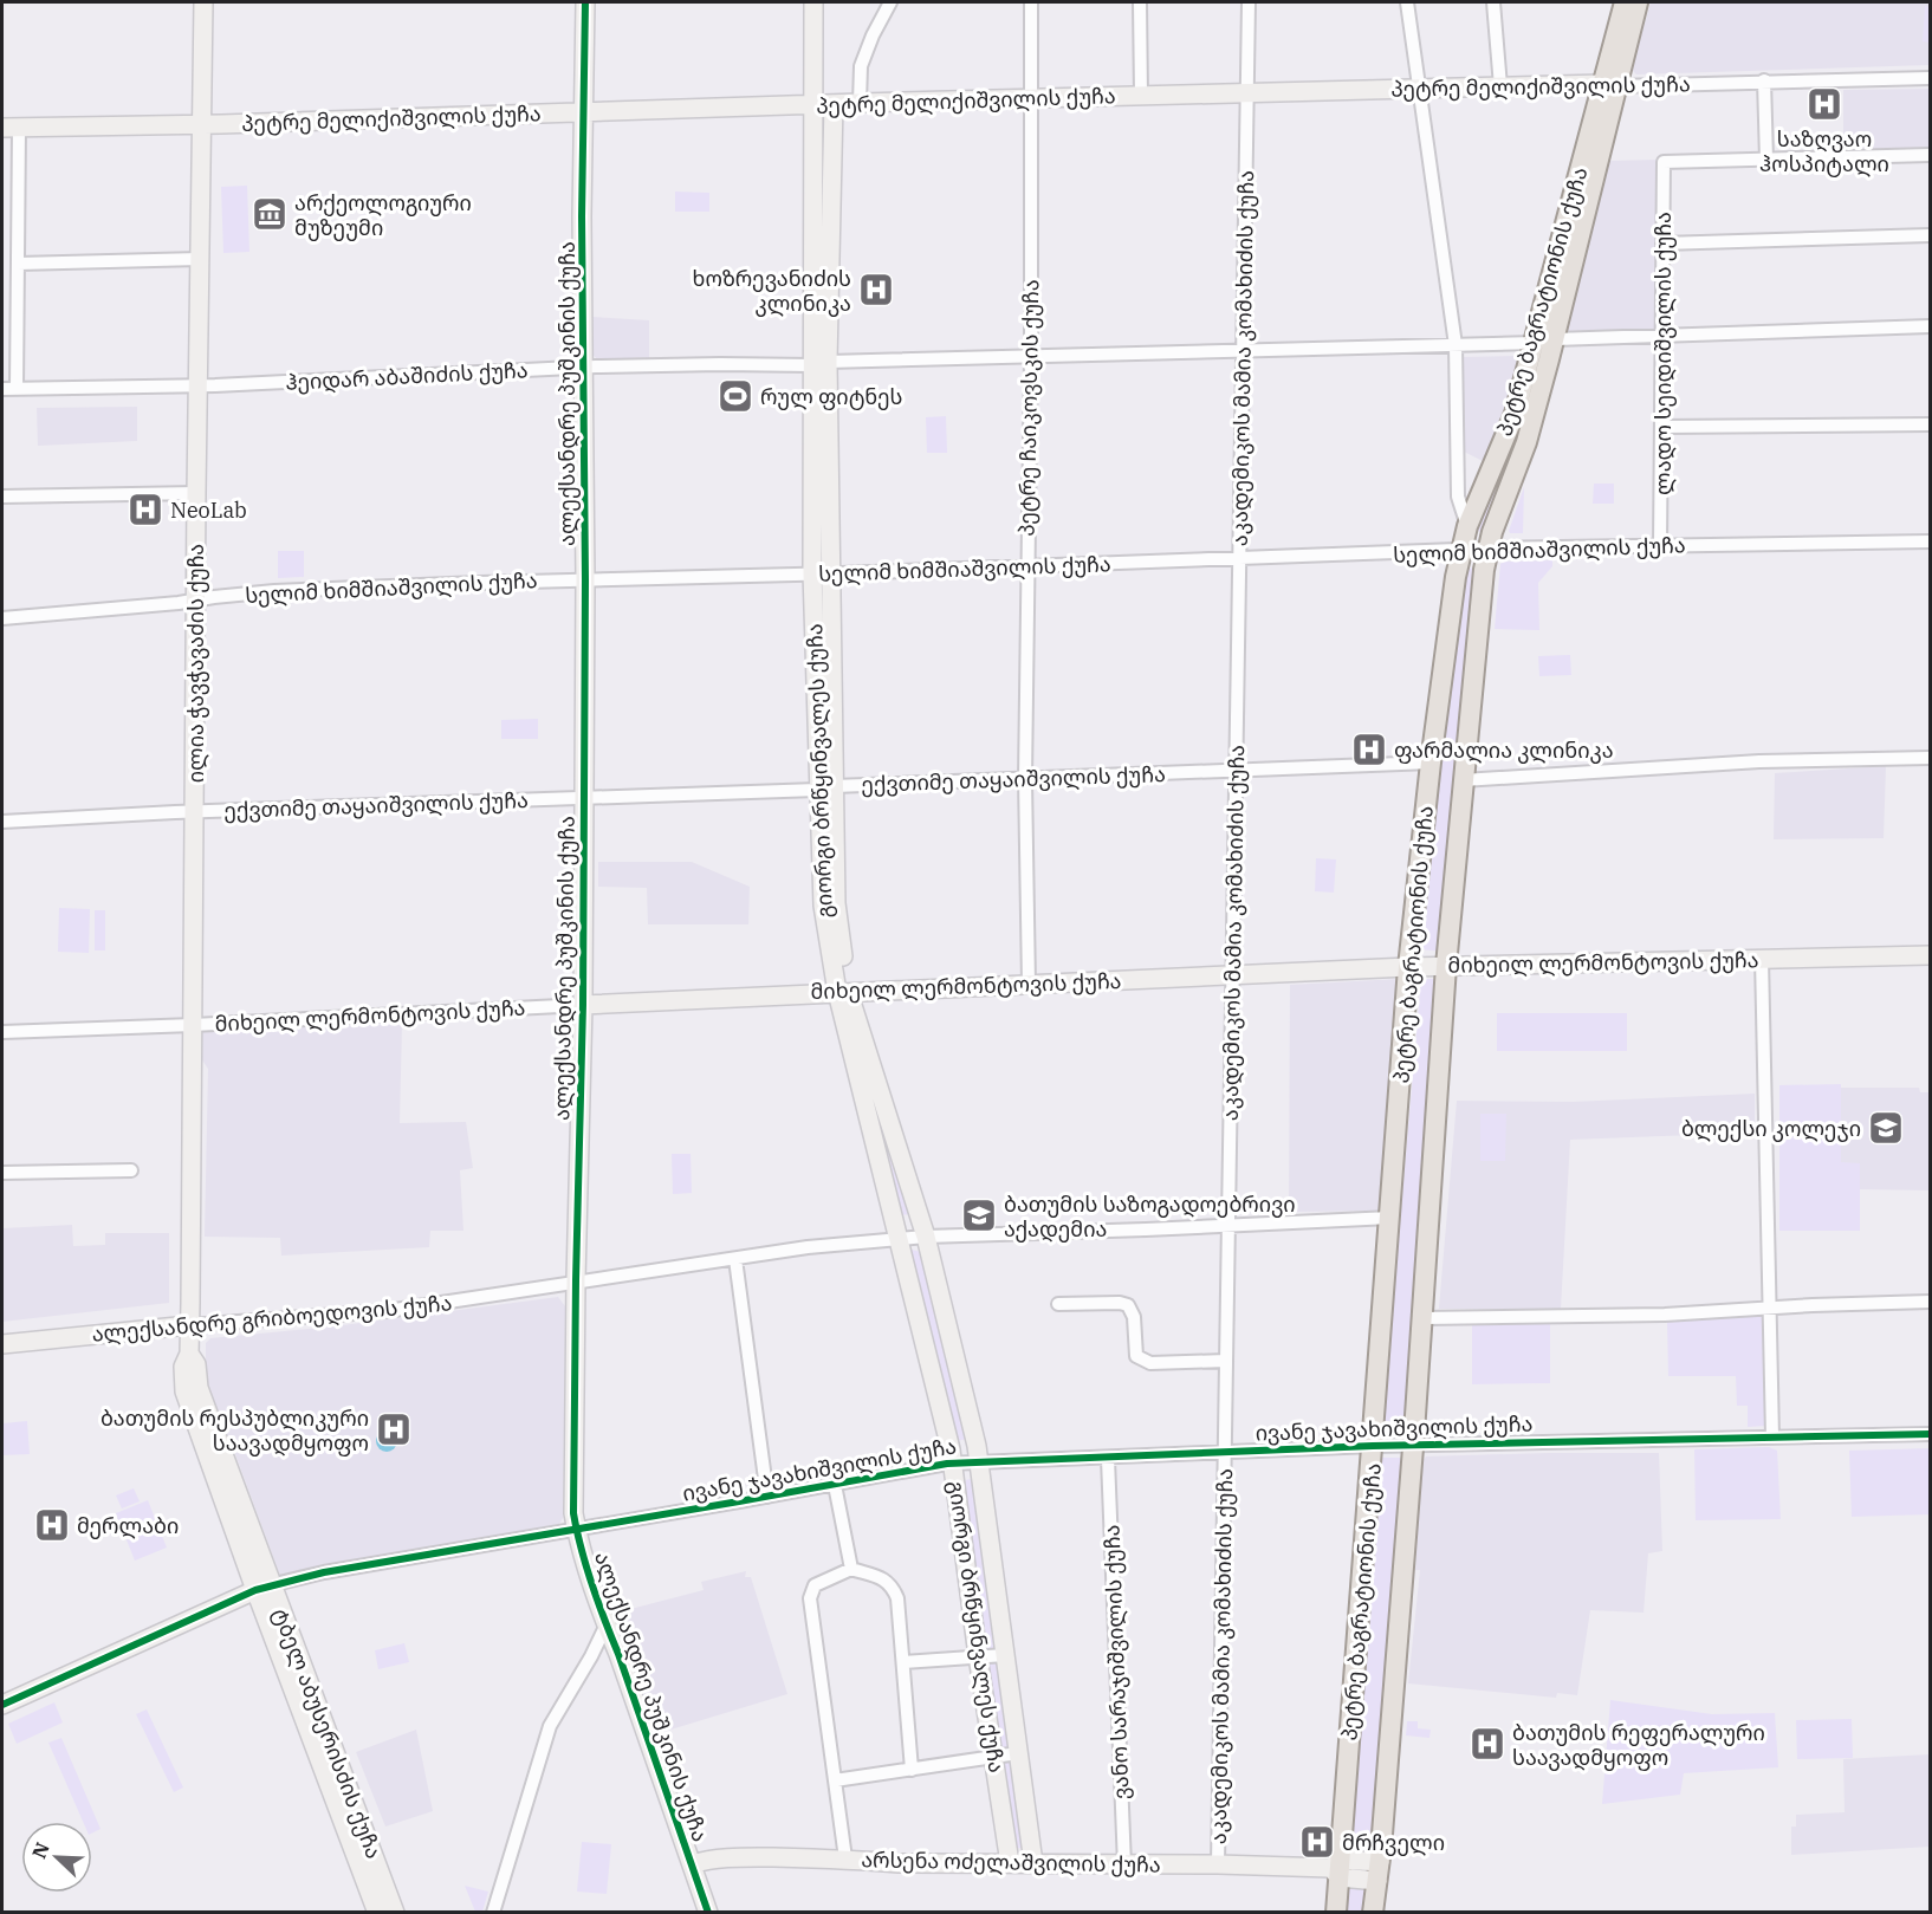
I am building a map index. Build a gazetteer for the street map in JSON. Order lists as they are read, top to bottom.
{
  "streets": {
    "main road": ["პეტრე ბაგრატიონის ქუჩა"],
    "street": [
      "პეტრე მელიქიშვილის ქუჩა",
      "ლადო სეიდიშვილის ქუჩა",
      "აკადემიკოს მამია კომახიძის ქუჩა",
      "ჰეიდარ აბაშიძის ქუჩა",
      "ალექსანდრე პუშკინის ქუჩა",
      "პეტრე ჩაიკოვსკის ქუჩა",
      "სელიმ ხიმშიაშვილის ქუჩა",
      "ილია ჭავჭავაძის ქუჩა",
      "გიორგი ბრწყინვალეს ქუჩა",
      "ექვთიმე თაყაიშვილის ქუჩა",
      "მიხეილ ლერმონტოვის ქუჩა",
      "ალექსანდრე გრიბოედოვის ქუჩა",
      "ივანე ჯავახიშვილის ქუჩა",
      "ვანო სარაჯიშვილის ქუჩა",
      "ტბელ აბუსერისძის ქუჩა",
      "არსენა ოძელაშვილის ქუჩა"
    ]
  },
  "crossings": [
    ["პეტრე მელიქიშვილის ქუჩა", "პეტრე ბაგრატიონის ქუჩა"],
    ["პეტრე მელიქიშვილის ქუჩა", "აკადემიკოს მამია კომახიძის ქუჩა"],
    ["პეტრე მელიქიშვილის ქუჩა", "ალექსანდრე პუშკინის ქუჩა"],
    ["პეტრე მელიქიშვილის ქუჩა", "პეტრე ჩაიკოვსკის ქუჩა"],
    ["პეტრე მელიქიშვილის ქუჩა", "ილია ჭავჭავაძის ქუჩა"],
    ["პეტრე მელიქიშვილის ქუჩა", "გიორგი ბრწყინვალეს ქუჩა"],
    ["პეტრე ბაგრატიონის ქუჩა", "ჰეიდარ აბაშიძის ქუჩა"],
    ["პეტრე ბაგრატიონის ქუჩა", "სელიმ ხიმშიაშვილის ქუჩა"],
    ["პეტრე ბაგრატიონის ქუჩა", "ექვთიმე თაყაიშვილის ქუჩა"],
    ["პეტრე ბაგრატიონის ქუჩა", "მიხეილ ლერმონტოვის ქუჩა"],
    ["პეტრე ბაგრატიონის ქუჩა", "ალექსანდრე გრიბოედოვის ქუჩა"],
    ["პეტრე ბაგრატიონის ქუჩა", "ივანე ჯავახიშვილის ქუჩა"],
    ["პეტრე ბაგრატიონის ქუჩა", "არსენა ოძელაშვილის ქუჩა"],
    ["ლადო სეიდიშვილის ქუჩა", "სელიმ ხიმშიაშვილის ქუჩა"],
    ["აკადემიკოს მამია კომახიძის ქუჩა", "ჰეიდარ აბაშიძის ქუჩა"],
    ["აკადემიკოს მამია კომახიძის ქუჩა", "სელიმ ხიმშიაშვილის ქუჩა"],
    ["აკადემიკოს მამია კომახიძის ქუჩა", "ექვთიმე თაყაიშვილის ქუჩა"],
    ["აკადემიკოს მამია კომახიძის ქუჩა", "მიხეილ ლერმონტოვის ქუჩა"],
    ["აკადემიკოს მამია კომახიძის ქუჩა", "ალექსანდრე გრიბოედოვის ქუჩა"],
    ["აკადემიკოს მამია კომახიძის ქუჩა", "ივანე ჯავახიშვილის ქუჩა"],
    ["აკადემიკოს მამია კომახიძის ქუჩა", "არსენა ოძელაშვილის ქუჩა"],
    ["ჰეიდარ აბაშიძის ქუჩა", "ალექსანდრე პუშკინის ქუჩა"],
    ["ჰეიდარ აბაშიძის ქუჩა", "პეტრე ჩაიკოვსკის ქუჩა"],
    ["ჰეიდარ აბაშიძის ქუჩა", "ილია ჭავჭავაძის ქუჩა"],
    ["ჰეიდარ აბაშიძის ქუჩა", "გიორგი ბრწყინვალეს ქუჩა"],
    ["ალექსანდრე პუშკინის ქუჩა", "სელიმ ხიმშიაშვილის ქუჩა"],
    ["ალექსანდრე პუშკინის ქუჩა", "ექვთიმე თაყაიშვილის ქუჩა"],
    ["ალექსანდრე პუშკინის ქუჩა", "მიხეილ ლერმონტოვის ქუჩა"],
    ["ალექსანდრე პუშკინის ქუჩა", "ალექსანდრე გრიბოედოვის ქუჩა"],
    ["ალექსანდრე პუშკინის ქუჩა", "ივანე ჯავახიშვილის ქუჩა"],
    ["ალექსანდრე პუშკინის ქუჩა", "არსენა ოძელაშვილის ქუჩა"],
    ["პეტრე ჩაიკოვსკის ქუჩა", "სელიმ ხიმშიაშვილის ქუჩა"],
    ["პეტრე ჩაიკოვსკის ქუჩა", "ექვთიმე თაყაიშვილის ქუჩა"],
    ["პეტრე ჩაიკოვსკის ქუჩა", "მიხეილ ლერმონტოვის ქუჩა"],
    ["სელიმ ხიმშიაშვილის ქუჩა", "ილია ჭავჭავაძის ქუჩა"],
    ["სელიმ ხიმშიაშვილის ქუჩა", "გიორგი ბრწყინვალეს ქუჩა"],
    ["ილია ჭავჭავაძის ქუჩა", "ექვთიმე თაყაიშვილის ქუჩა"],
    ["ილია ჭავჭავაძის ქუჩა", "მიხეილ ლერმონტოვის ქუჩა"],
    ["ილია ჭავჭავაძის ქუჩა", "ალექსანდრე გრიბოედოვის ქუჩა"],
    ["ილია ჭავჭავაძის ქუჩა", "ტბელ აბუსერისძის ქუჩა"],
    ["გიორგი ბრწყინვალეს ქუჩა", "ექვთიმე თაყაიშვილის ქუჩა"],
    ["გიორგი ბრწყინვალეს ქუჩა", "მიხეილ ლერმონტოვის ქუჩა"],
    ["გიორგი ბრწყინვალეს ქუჩა", "ალექსანდრე გრიბოედოვის ქუჩა"],
    ["გიორგი ბრწყინვალეს ქუჩა", "ივანე ჯავახიშვილის ქუჩა"],
    ["გიორგი ბრწყინვალეს ქუჩა", "არსენა ოძელაშვილის ქუჩა"],
    ["ალექსანდრე გრიბოედოვის ქუჩა", "ტბელ აბუსერისძის ქუჩა"],
    ["ივანე ჯავახიშვილის ქუჩა", "ვანო სარაჯიშვილის ქუჩა"],
    ["ივანე ჯავახიშვილის ქუჩა", "ტბელ აბუსერისძის ქუჩა"],
    ["ვანო სარაჯიშვილის ქუჩა", "არსენა ოძელაშვილის ქუჩა"]
  ],
  "places": {
    "hospital": [
      "საზღვაო ჰოსპიტალი",
      "ხოზრევანიძის კლინიკა",
      "NeoLab",
      "ფარმალია კლინიკა",
      "ბათუმის რესპუბლიკური საავადმყოფო",
      "მერლაბი",
      "ბათუმის რეფერალური საავადმყოფო",
      "მრჩველი"
    ],
    "museum": ["არქეოლოგიური მუზეუმი"],
    "sports": ["რულ ფიტნეს"],
    "school or university": ["ბლექსი კოლეჯი", "ბათუმის საზოგადოებრივი აქადემია"]
  },
  "north": "top left"
}
